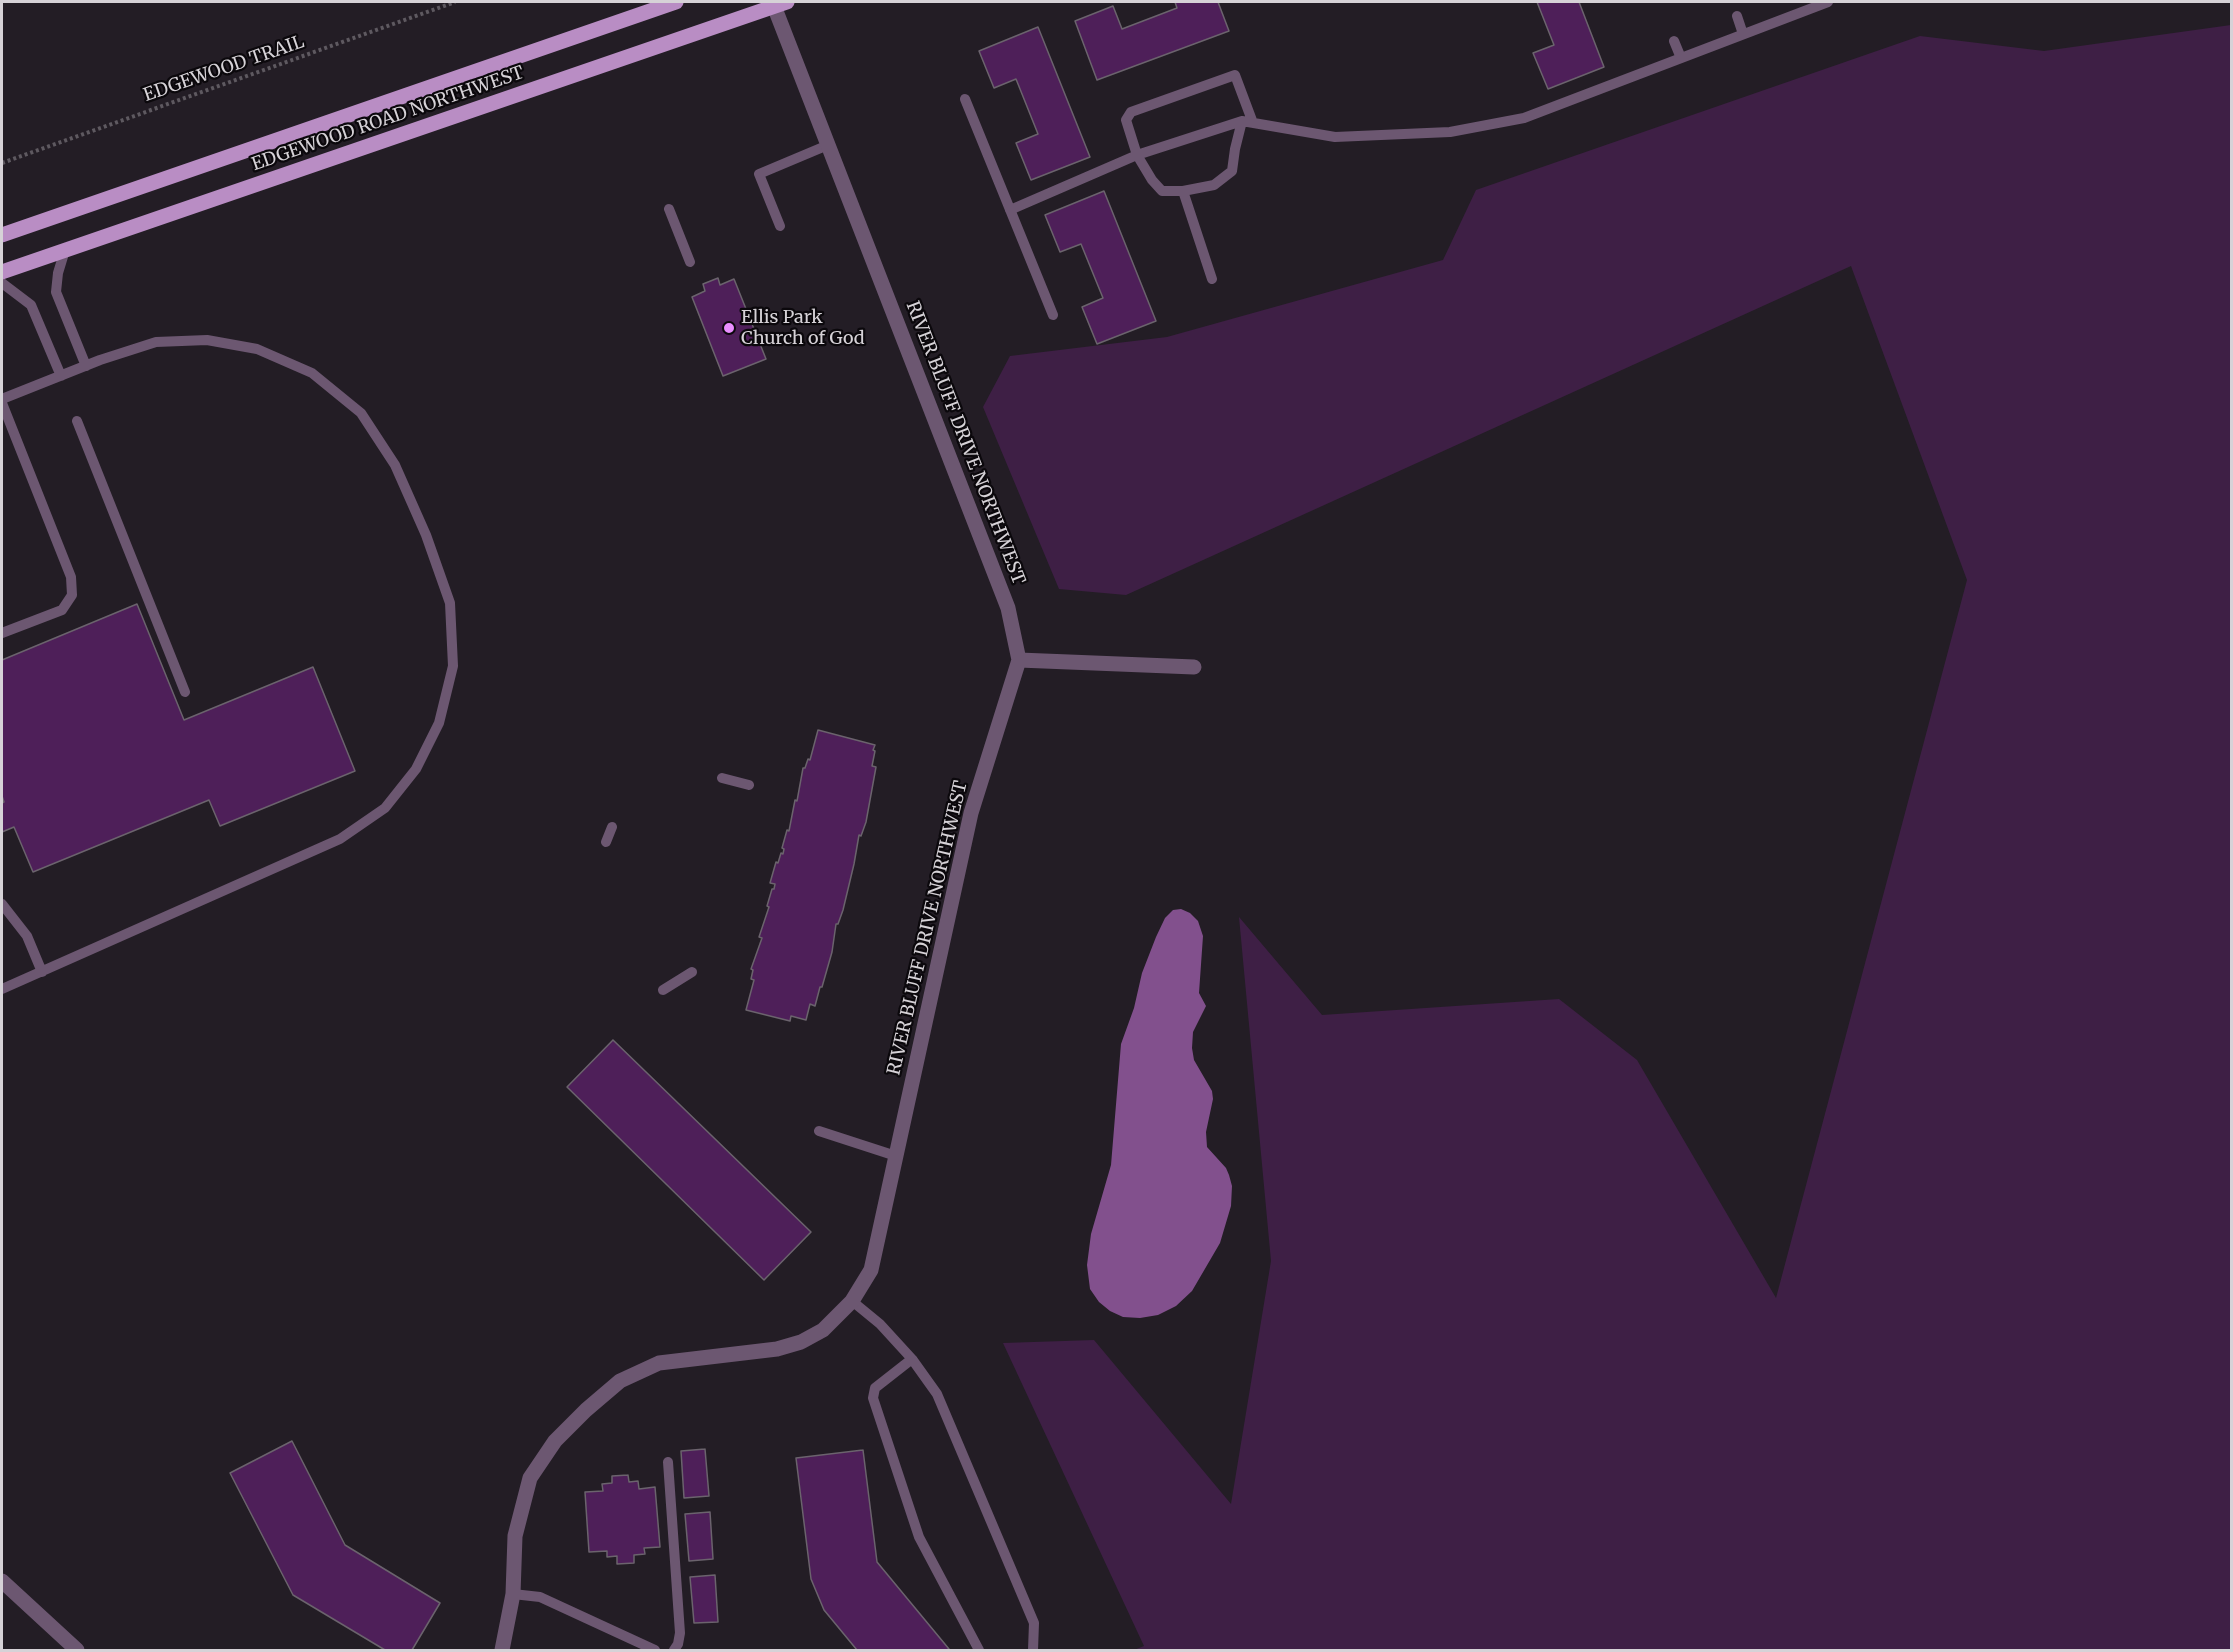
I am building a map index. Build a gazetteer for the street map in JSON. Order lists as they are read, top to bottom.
{
  "streets": {
    "main road": ["EDGEWOOD ROAD NORTHWEST"],
    "street": ["RIVER BLUFF DRIVE NORTHWEST"],
    "path": ["EDGEWOOD TRAIL"]
  },
  "crossings": [
    ["EDGEWOOD ROAD NORTHWEST", "RIVER BLUFF DRIVE NORTHWEST"]
  ],
  "places": ["Ellis Park Church of God"]
}
